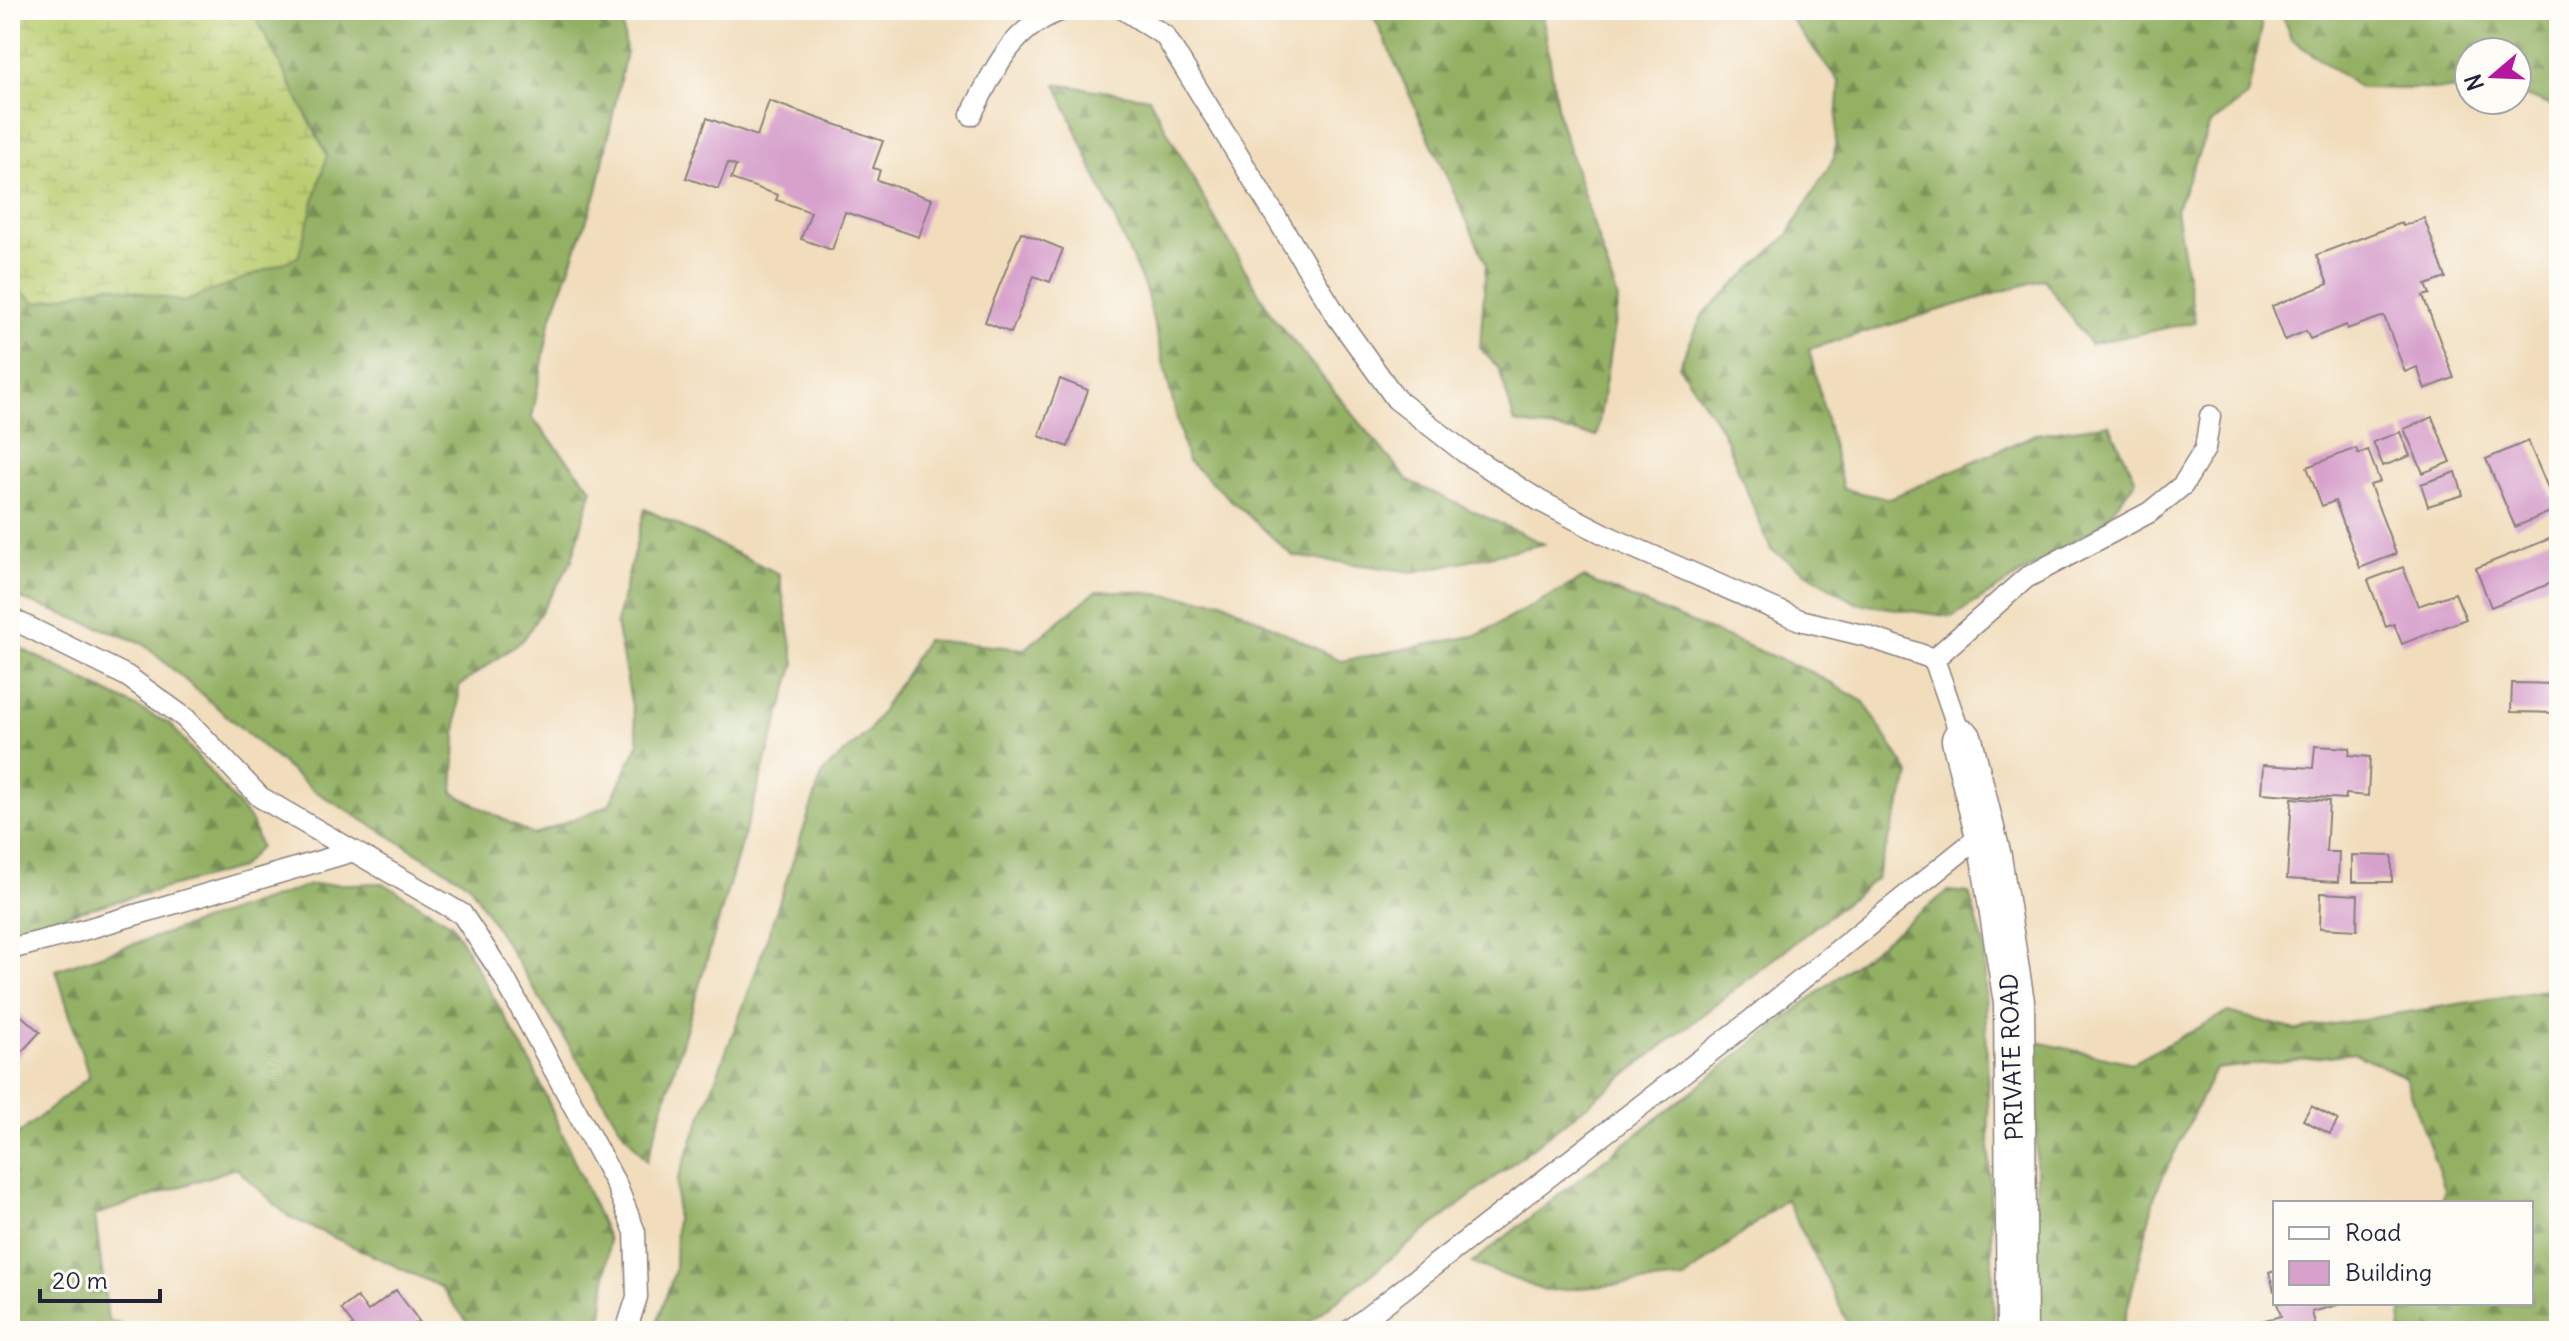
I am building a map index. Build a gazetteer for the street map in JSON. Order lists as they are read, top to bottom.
{
  "streets": {
    "street": ["PRIVATE ROAD"]
  },
  "legend": ["Road", "Building"],
  "scale_bar": "20 m",
  "north": "left"
}
